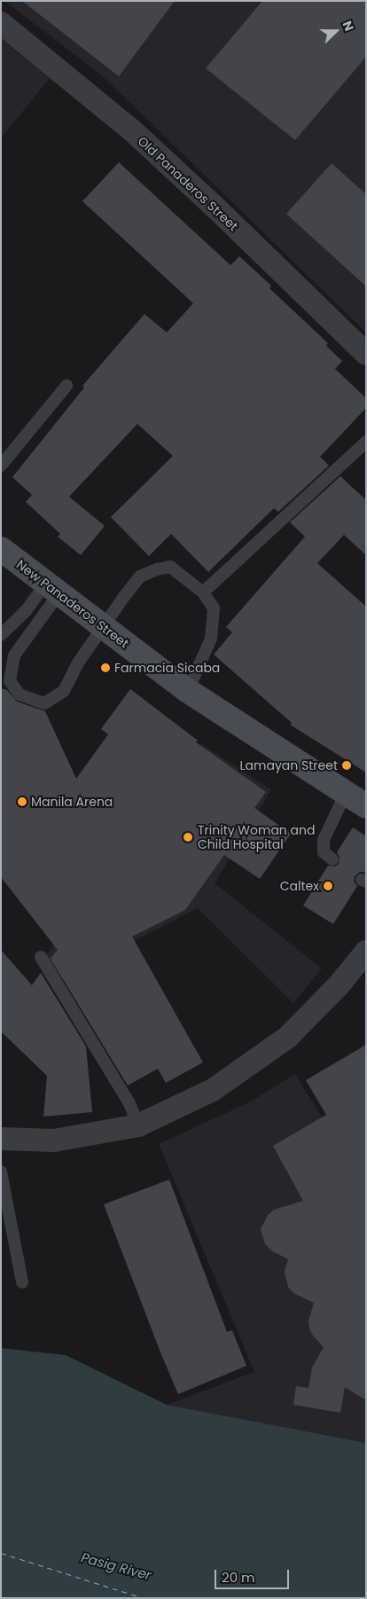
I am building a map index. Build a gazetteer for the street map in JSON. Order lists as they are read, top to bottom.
{
  "streets": {
    "main road": ["New Panaderos Street"],
    "street": ["Old Panaderos Street"]
  },
  "water": ["Pasig River"],
  "places": [
    "Farmacia Sicaba",
    "Lamayan Street",
    "Manila Arena",
    "Trinity Woman and Child Hospital",
    "Caltex"
  ],
  "scale_bar": "20 m",
  "north": "right"
}
